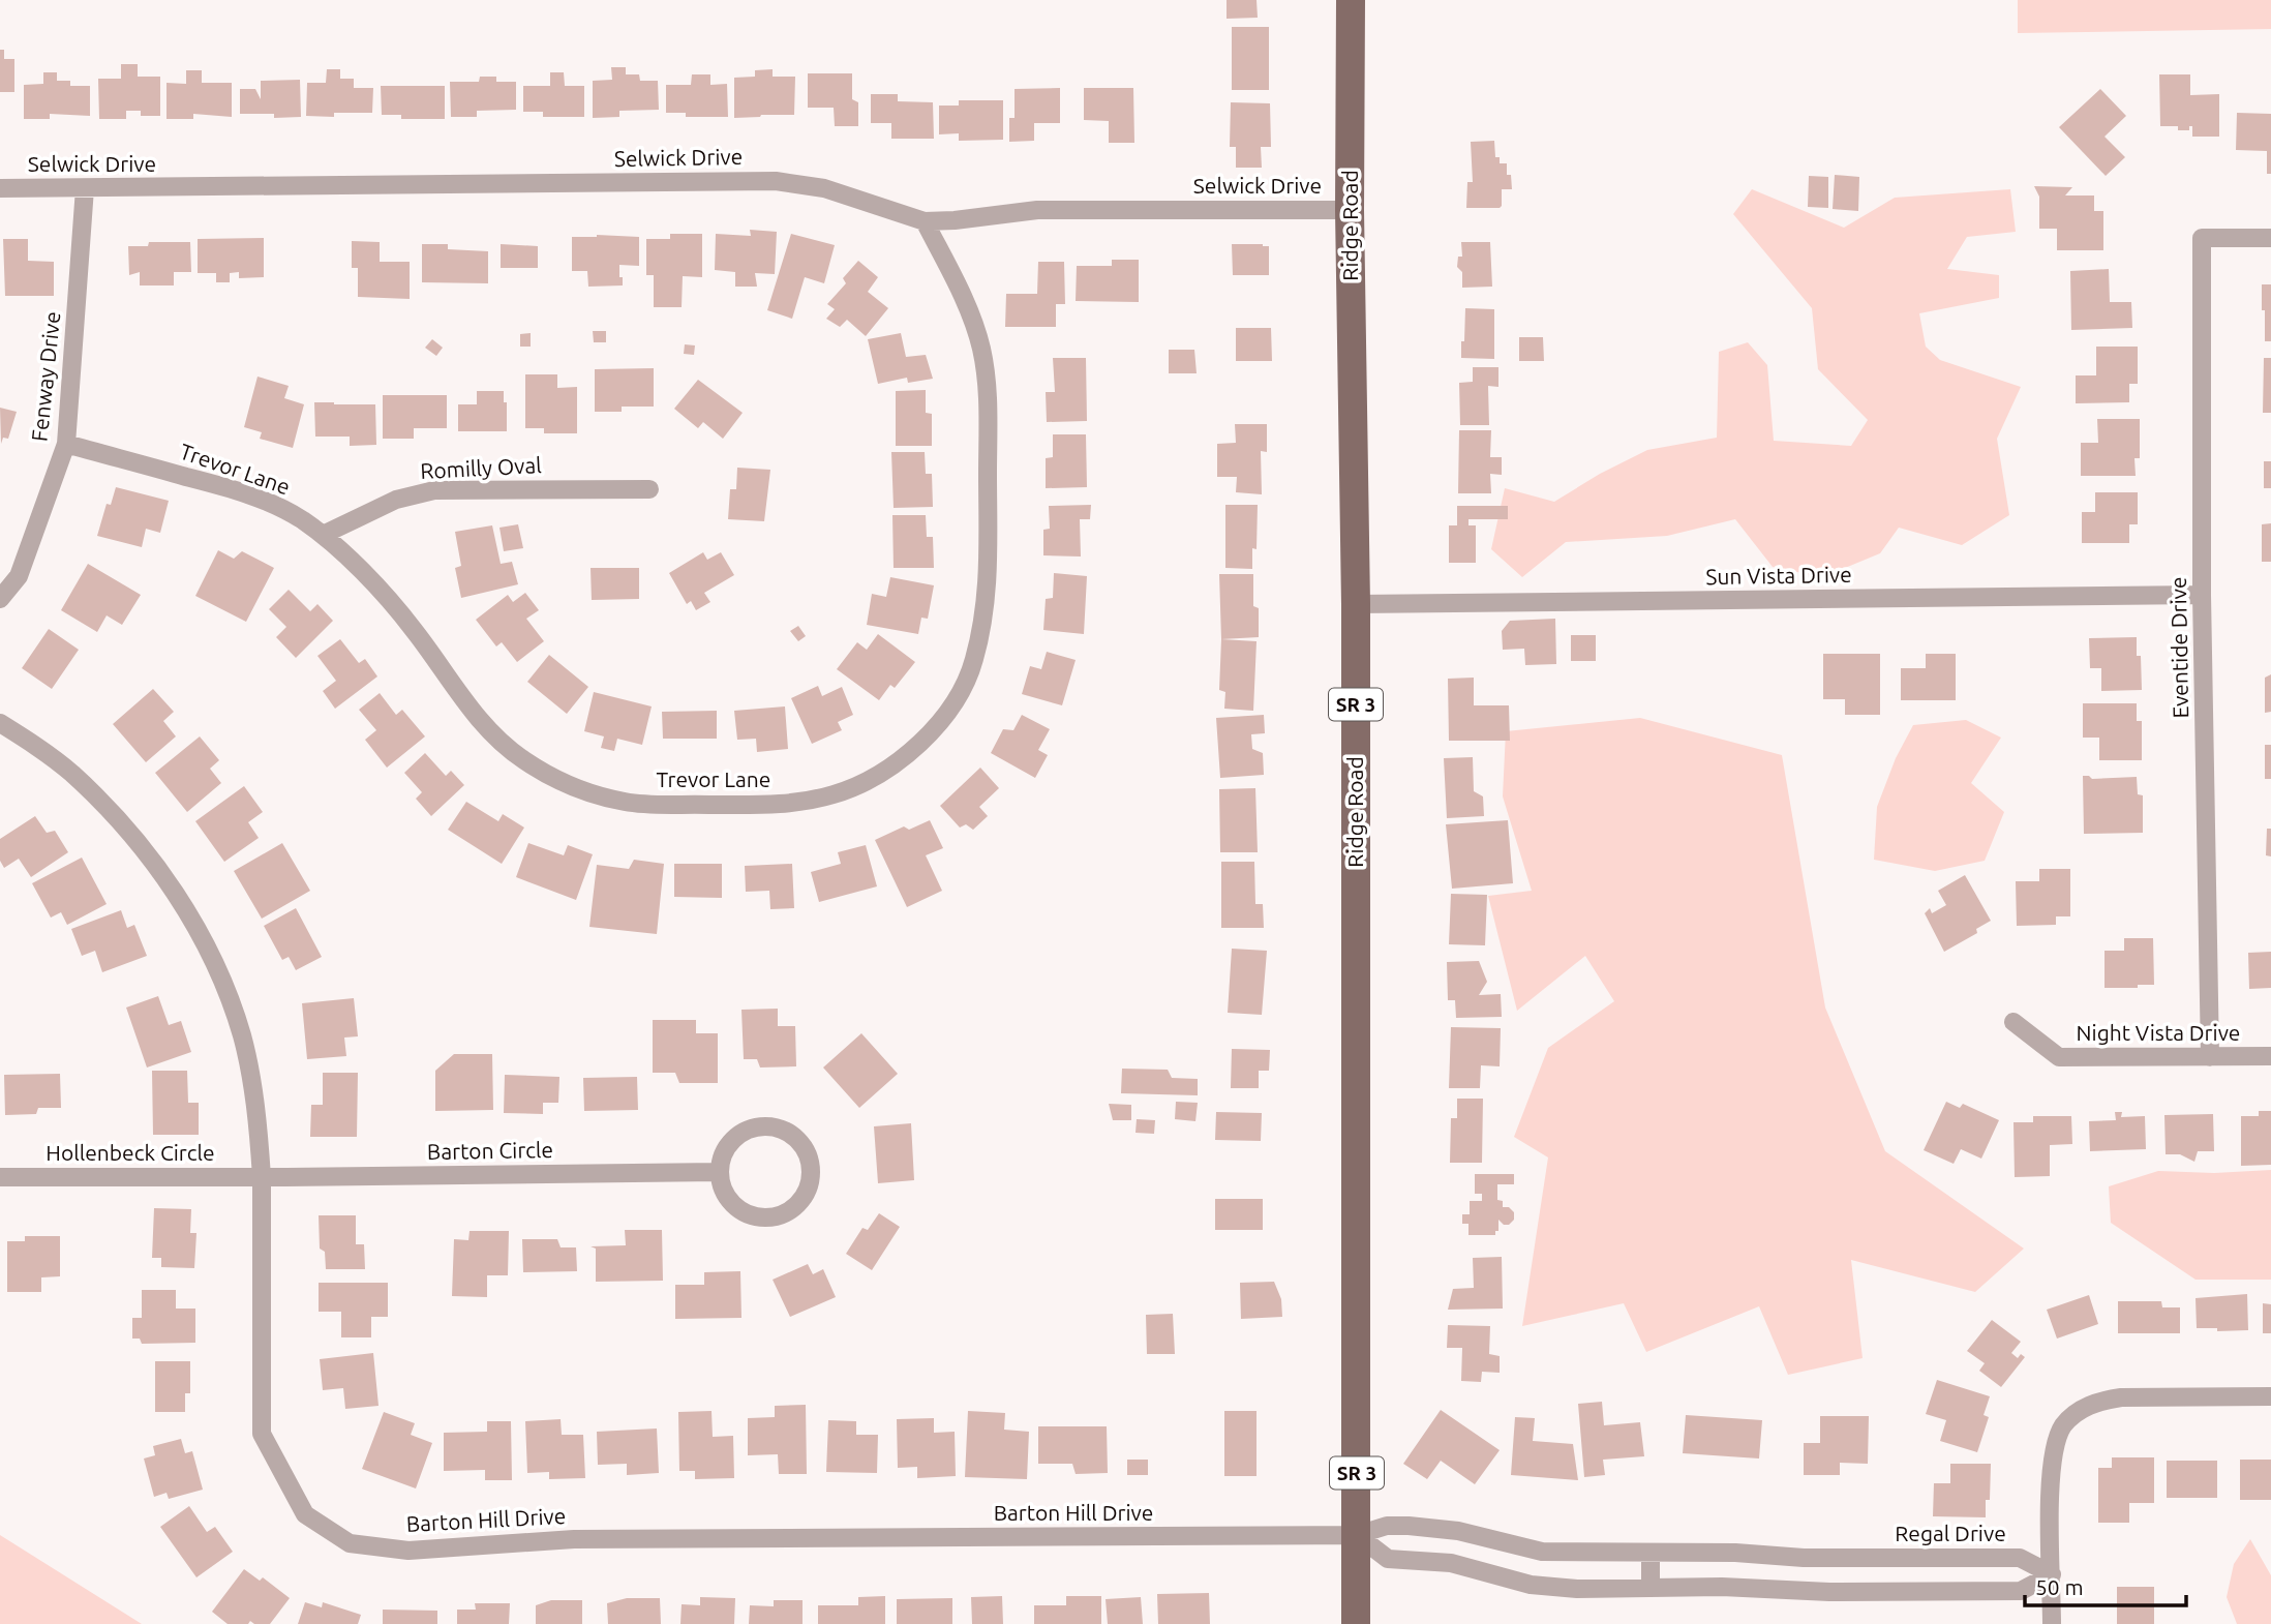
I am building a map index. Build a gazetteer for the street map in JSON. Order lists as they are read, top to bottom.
{
  "streets": {
    "main road": ["Ridge Road", "SR 3"],
    "street": [
      "Selwick Drive",
      "Fenway Drive",
      "Romilly Oval",
      "Trevor Lane",
      "Sun Vista Drive",
      "Eventide Drive",
      "Night Vista Drive",
      "Barton Circle",
      "Hollenbeck Circle",
      "Barton Hill Drive",
      "Regal Drive"
    ]
  },
  "crossings": [
    ["Selwick Drive", "Ridge Road"],
    ["Selwick Drive", "Fenway Drive"],
    ["Selwick Drive", "Trevor Lane"],
    ["Ridge Road", "Sun Vista Drive"],
    ["Ridge Road", "Barton Hill Drive"],
    ["Ridge Road", "Regal Drive"],
    ["Fenway Drive", "Trevor Lane"],
    ["Romilly Oval", "Trevor Lane"],
    ["Sun Vista Drive", "Eventide Drive"],
    ["Eventide Drive", "Night Vista Drive"],
    ["Barton Circle", "Hollenbeck Circle"],
    ["Barton Circle", "Barton Hill Drive"],
    ["Hollenbeck Circle", "Barton Hill Drive"],
    ["Barton Hill Drive", "Regal Drive"]
  ],
  "scale_bar": "50 m"
}
